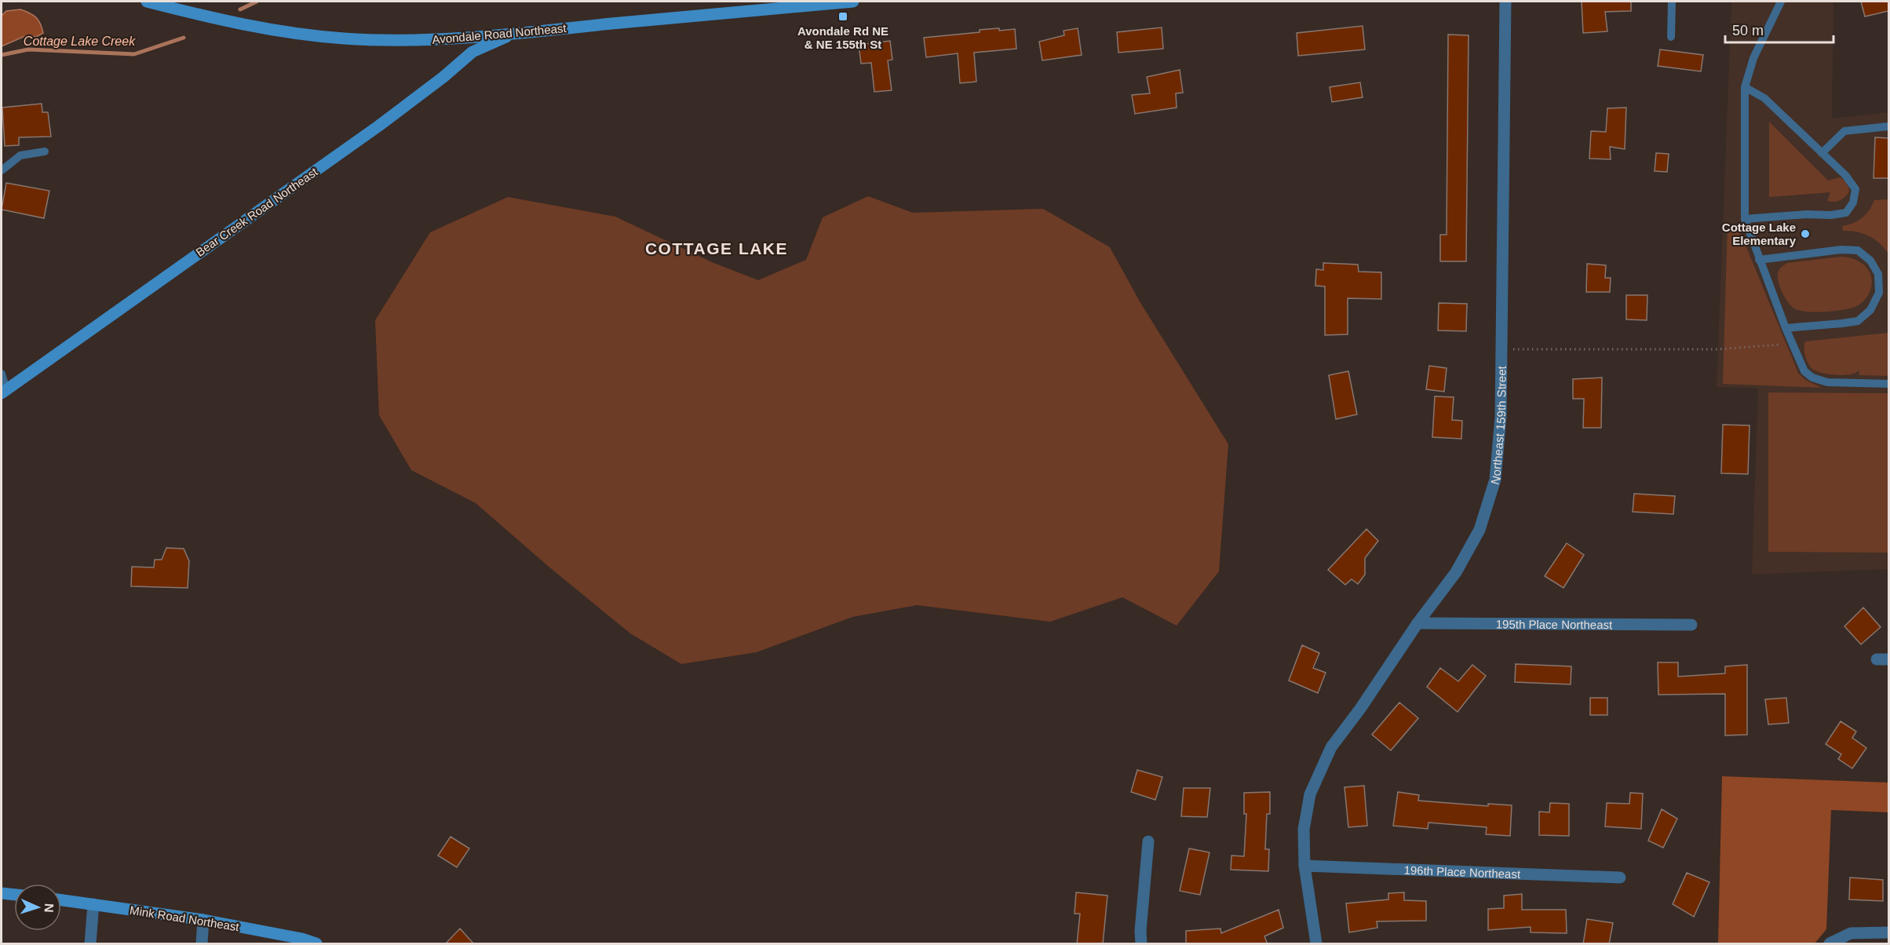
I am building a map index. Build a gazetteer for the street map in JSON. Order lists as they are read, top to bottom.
{
  "streets": {
    "street": [
      "Avondale Road Northeast",
      "Bear Creek Road Northeast",
      "Northeast 159th Street",
      "195th Place Northeast",
      "196th Place Northeast",
      "Mink Road Northeast"
    ]
  },
  "crossings": [
    ["Avondale Road Northeast", "Bear Creek Road Northeast"],
    ["Northeast 159th Street", "195th Place Northeast"],
    ["Northeast 159th Street", "196th Place Northeast"]
  ],
  "districts": ["COTTAGE LAKE"],
  "water": ["Cottage Lake Creek"],
  "places": {
    "transit": ["Avondale Rd NE & NE 155th St"],
    "other": ["Cottage Lake Elementary"]
  },
  "scale_bar": "50 m",
  "north": "right"
}
